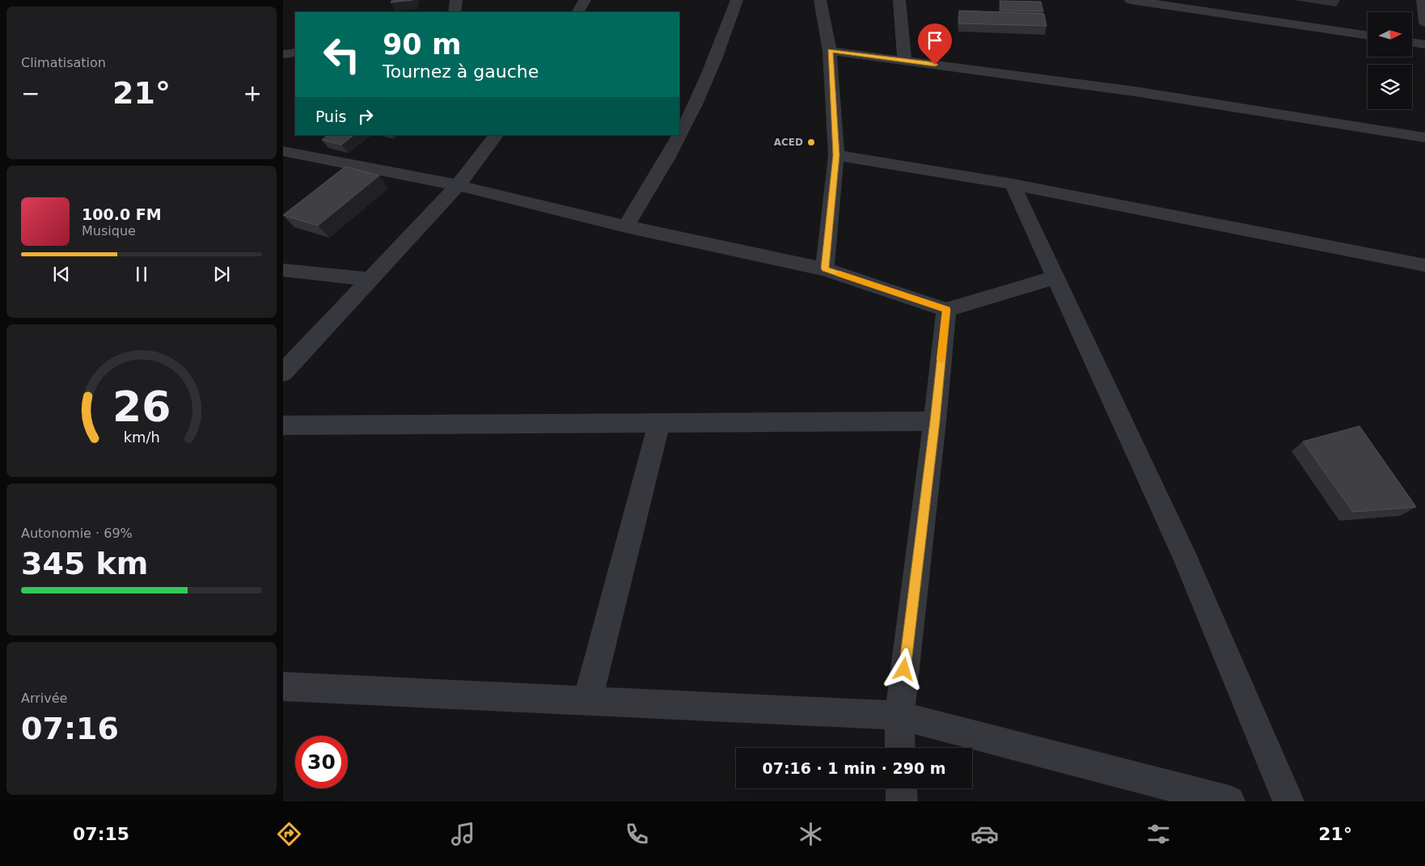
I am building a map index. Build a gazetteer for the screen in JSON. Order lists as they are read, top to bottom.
{
  "places": ["ACED"],
  "north": "right",
  "page": {
    "tile": [
      "Climatisation",
      ["Autonomie · 69%", "345 km"],
      ["Arrivée", "07:16"]
    ],
    "turn": ["90 m", "Tournez à gauche"],
    "heat": ["−", "21°", "+"],
    "then": "Puis",
    "song": ["100.0 FM", "Musique"],
    "limit": "30",
    "trip": "07:16 · 1 min · 290 m",
    "tabs": ["07:15", "21°"],
    "gauge": ["26", "km/h"]
  }
}
